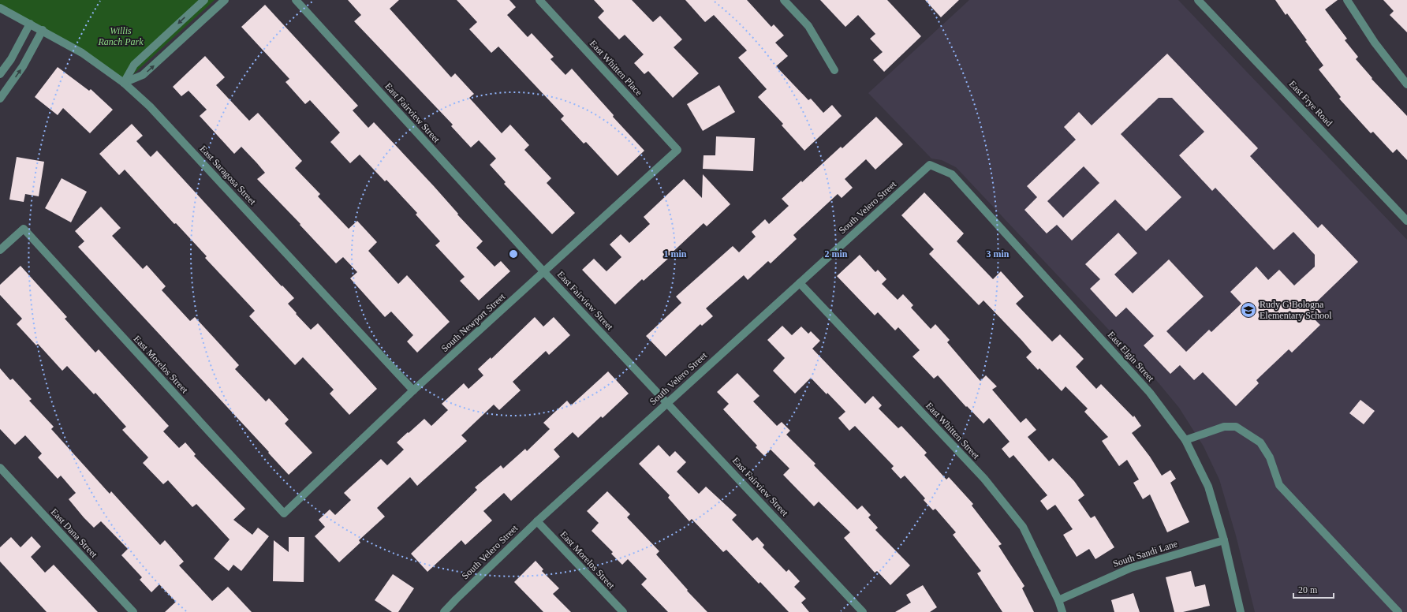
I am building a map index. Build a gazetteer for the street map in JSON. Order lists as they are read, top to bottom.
{
  "streets": {
    "street": [
      "East Whitten Place",
      "East Frye Road",
      "East Fairview Street",
      "East Saragosa Street",
      "South Velero Street",
      "South Newport Street",
      "East Elgin Street",
      "East Morelos Street",
      "East Whitten Street",
      "East Dana Street",
      "South Sandi Lane"
    ]
  },
  "crossings": [
    ["East Whitten Place", "South Newport Street"],
    ["East Fairview Street", "South Velero Street"],
    ["East Fairview Street", "South Newport Street"],
    ["East Saragosa Street", "South Newport Street"],
    ["South Velero Street", "East Elgin Street"],
    ["South Velero Street", "East Morelos Street"],
    ["South Velero Street", "East Whitten Street"],
    ["South Newport Street", "East Morelos Street"],
    ["East Elgin Street", "South Sandi Lane"],
    ["East Whitten Street", "South Sandi Lane"]
  ],
  "parks": ["Willis Ranch Park"],
  "places": {
    "school or university": ["Rudy G Bologna Elementary School"]
  },
  "scale_bar": "20 m",
  "rings": ["1 min", "2 min", "3 min"]
}
